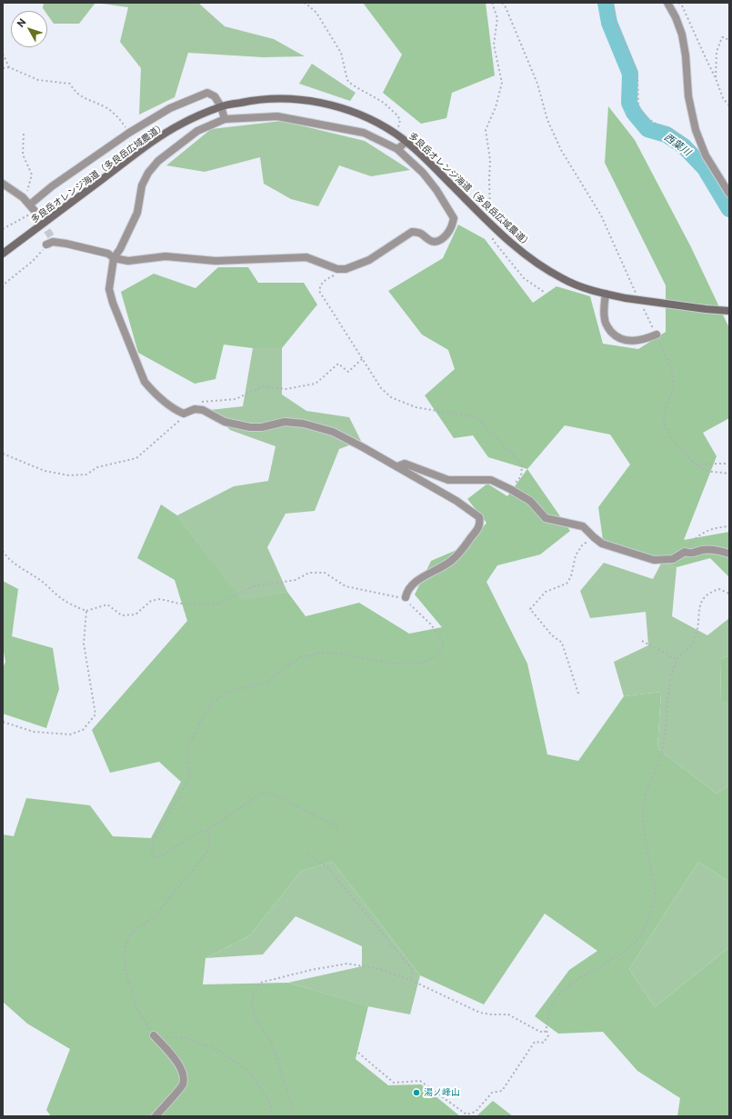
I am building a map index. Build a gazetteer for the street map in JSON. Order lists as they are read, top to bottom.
{
  "streets": {
    "street": ["多良岳オレンジ海道（多良岳広域農道）"]
  },
  "water": ["西葉川"],
  "places": ["湯ノ峰山"],
  "north": "top left"
}
